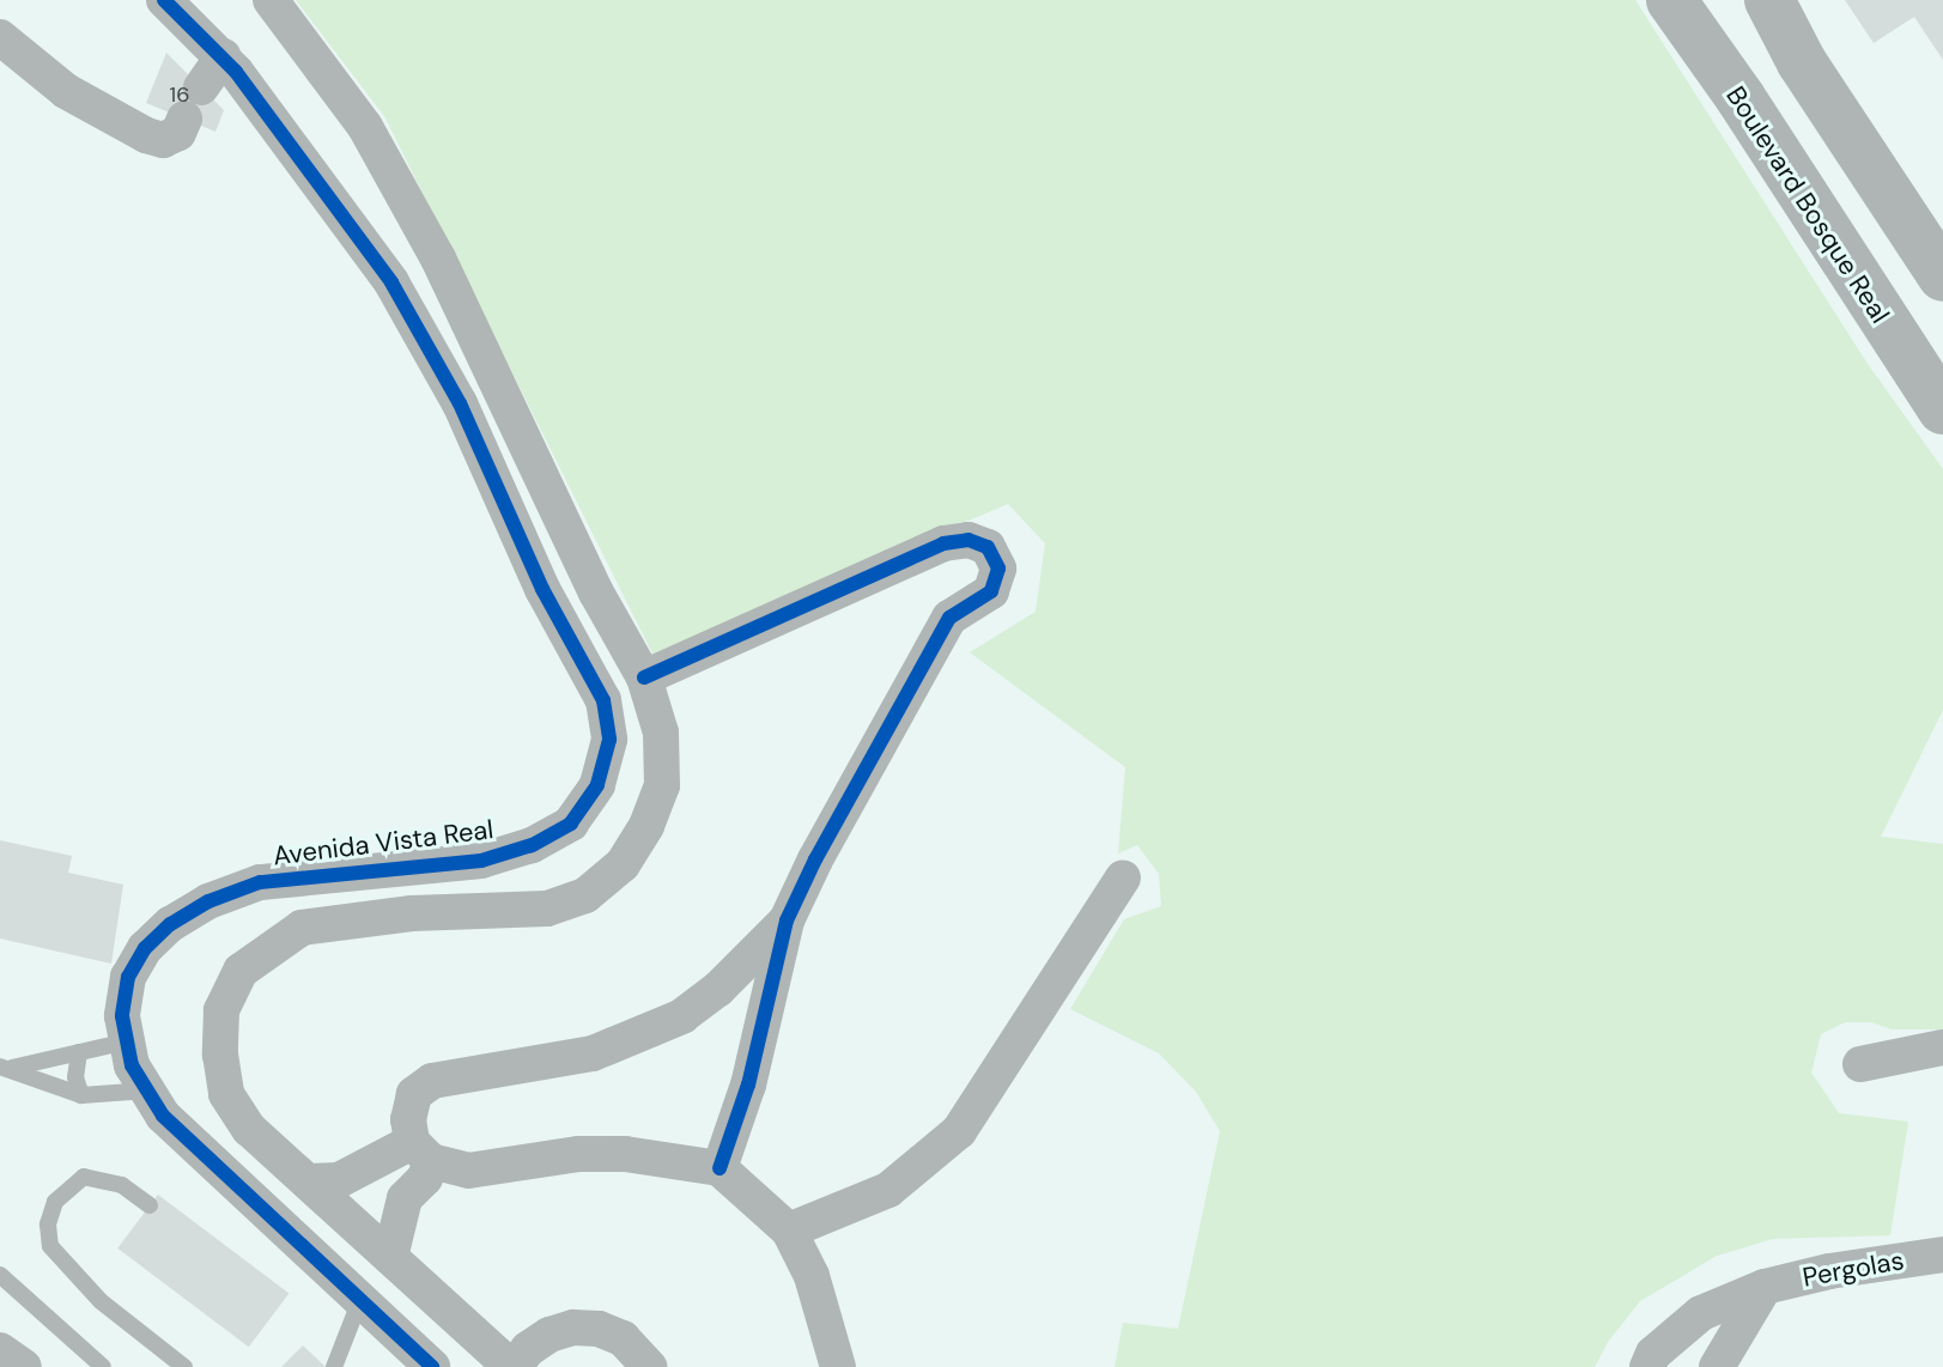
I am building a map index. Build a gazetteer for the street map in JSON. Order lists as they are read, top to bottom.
{
  "streets": {
    "street": ["Boulevard Bosque Real", "Avenida Vista Real", "Pergolas"]
  },
  "house_numbers": ["16"]
}
